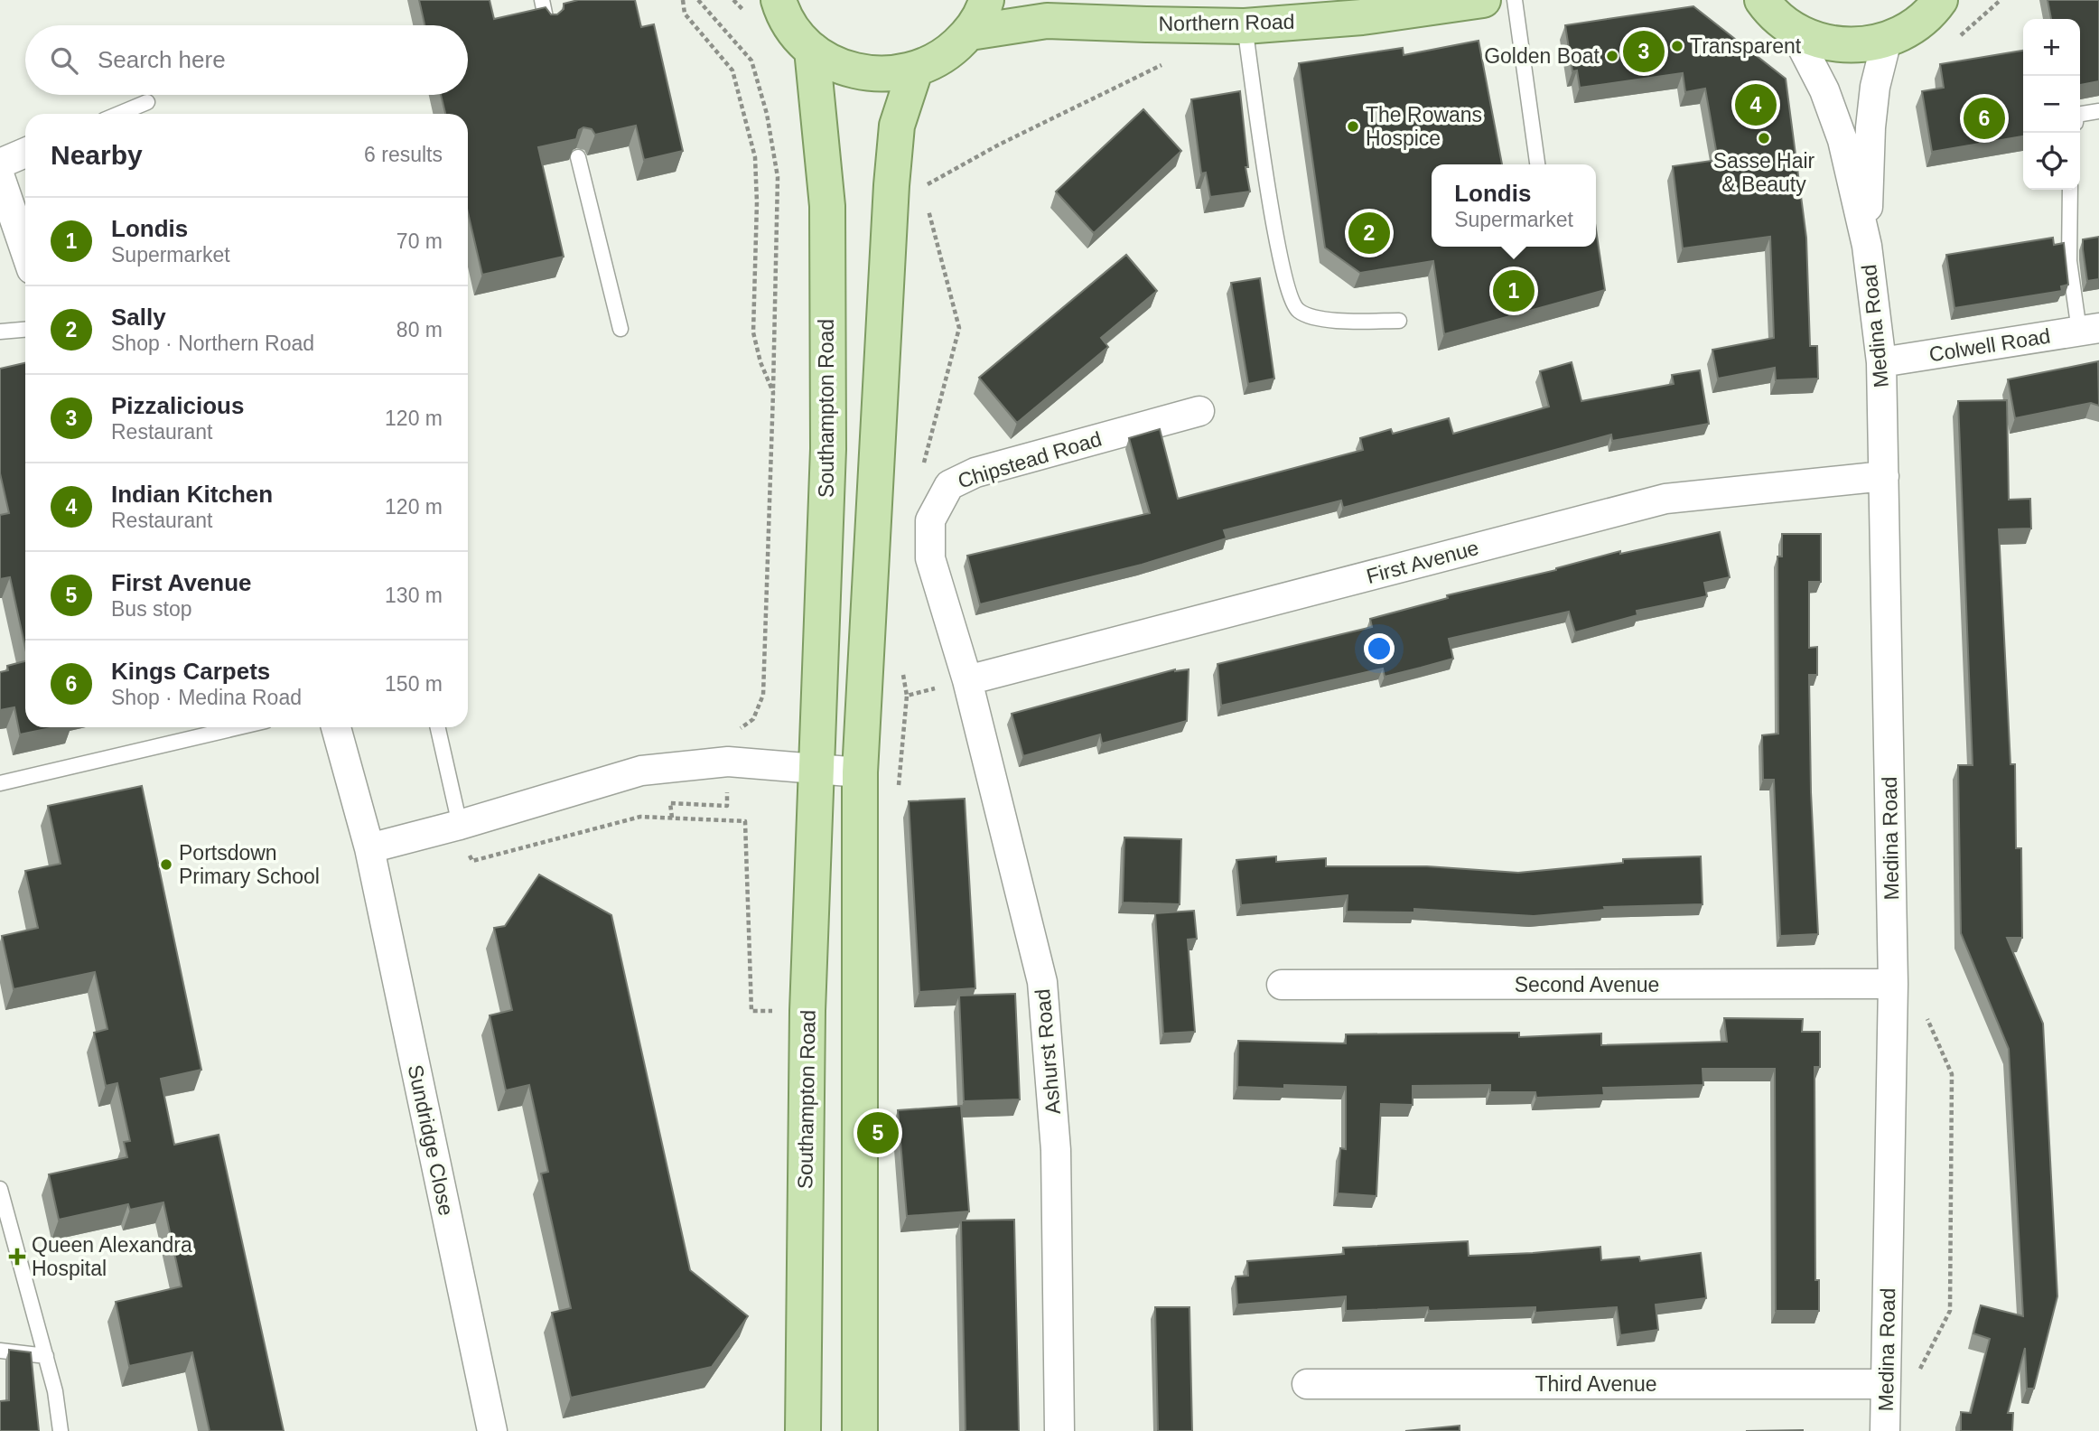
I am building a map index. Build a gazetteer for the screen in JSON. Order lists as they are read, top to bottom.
{
  "streets": {
    "main road": ["Northern Road", "Southampton Road"],
    "street": [
      "Medina Road",
      "Colwell Road",
      "Chipstead Road",
      "First Avenue",
      "Second Avenue",
      "Ashurst Road",
      "Sundridge Close",
      "Third Avenue"
    ]
  },
  "crossings": [
    ["Medina Road", "Colwell Road"],
    ["Medina Road", "First Avenue"],
    ["Medina Road", "Second Avenue"],
    ["Medina Road", "Third Avenue"],
    ["Chipstead Road", "First Avenue"],
    ["Chipstead Road", "Ashurst Road"],
    ["First Avenue", "Ashurst Road"]
  ],
  "places": {
    "other": [
      "Transparent",
      "Golden Boat",
      "The Rowans Hospice",
      "Sasse Hair & Beauty",
      "Portsdown Primary School"
    ],
    "health": ["Queen Alexandra Hospital"]
  },
  "page": {
    "map_buttons": ["+", "−"],
    "search": "Search here",
    "pins": [
      "3",
      "4",
      "6",
      "2",
      "1",
      "5"
    ],
    "heading": ["Nearby", "6 results"],
    "popup": ["Londis", "Supermarket"],
    "list": [
      {
        "mark": "1",
        "name": "Londis",
        "note": "Supermarket",
        "value": "70 m"
      },
      {
        "mark": "2",
        "name": "Sally",
        "note": "Shop · Northern Road",
        "value": "80 m"
      },
      {
        "mark": "3",
        "name": "Pizzalicious",
        "note": "Restaurant",
        "value": "120 m"
      },
      {
        "mark": "4",
        "name": "Indian Kitchen",
        "note": "Restaurant",
        "value": "120 m"
      },
      {
        "mark": "5",
        "name": "First Avenue",
        "note": "Bus stop",
        "value": "130 m"
      },
      {
        "mark": "6",
        "name": "Kings Carpets",
        "note": "Shop · Medina Road",
        "value": "150 m"
      }
    ]
  }
}
